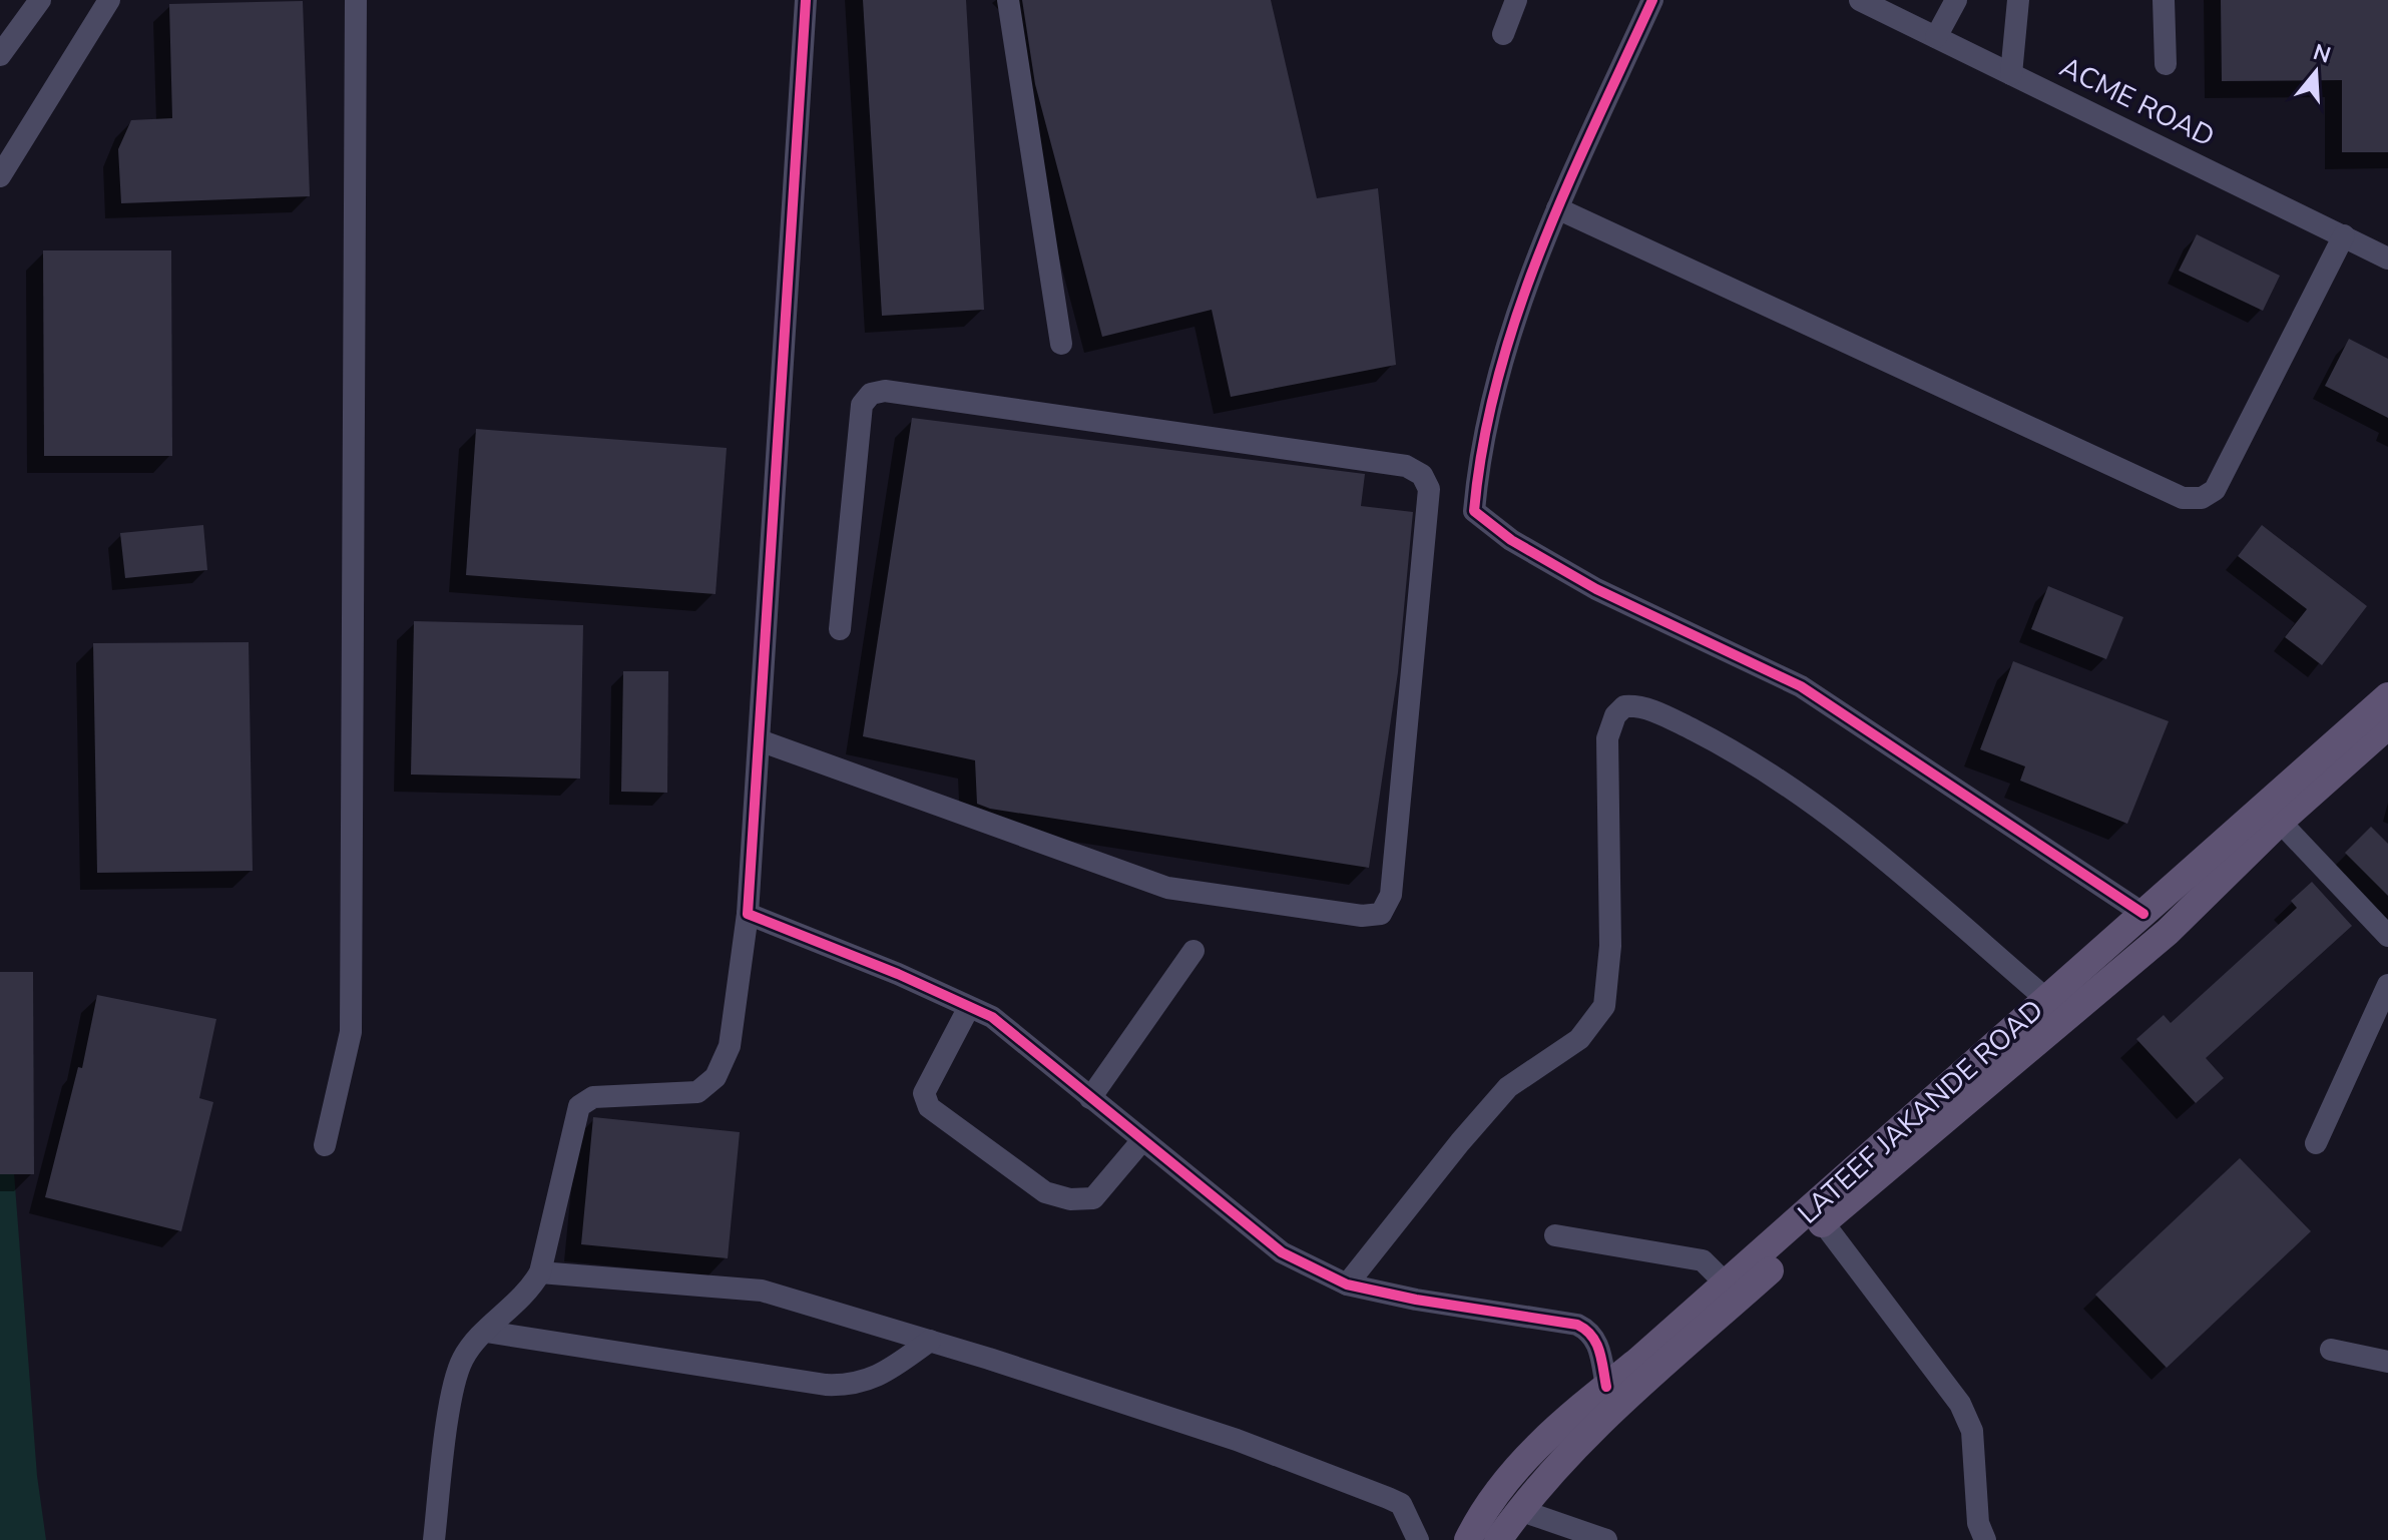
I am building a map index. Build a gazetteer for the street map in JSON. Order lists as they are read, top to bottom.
{
  "streets": {
    "main road": ["LATEEF JAKANDE ROAD"],
    "street": ["ACME ROAD"]
  },
  "north": "top"
}
